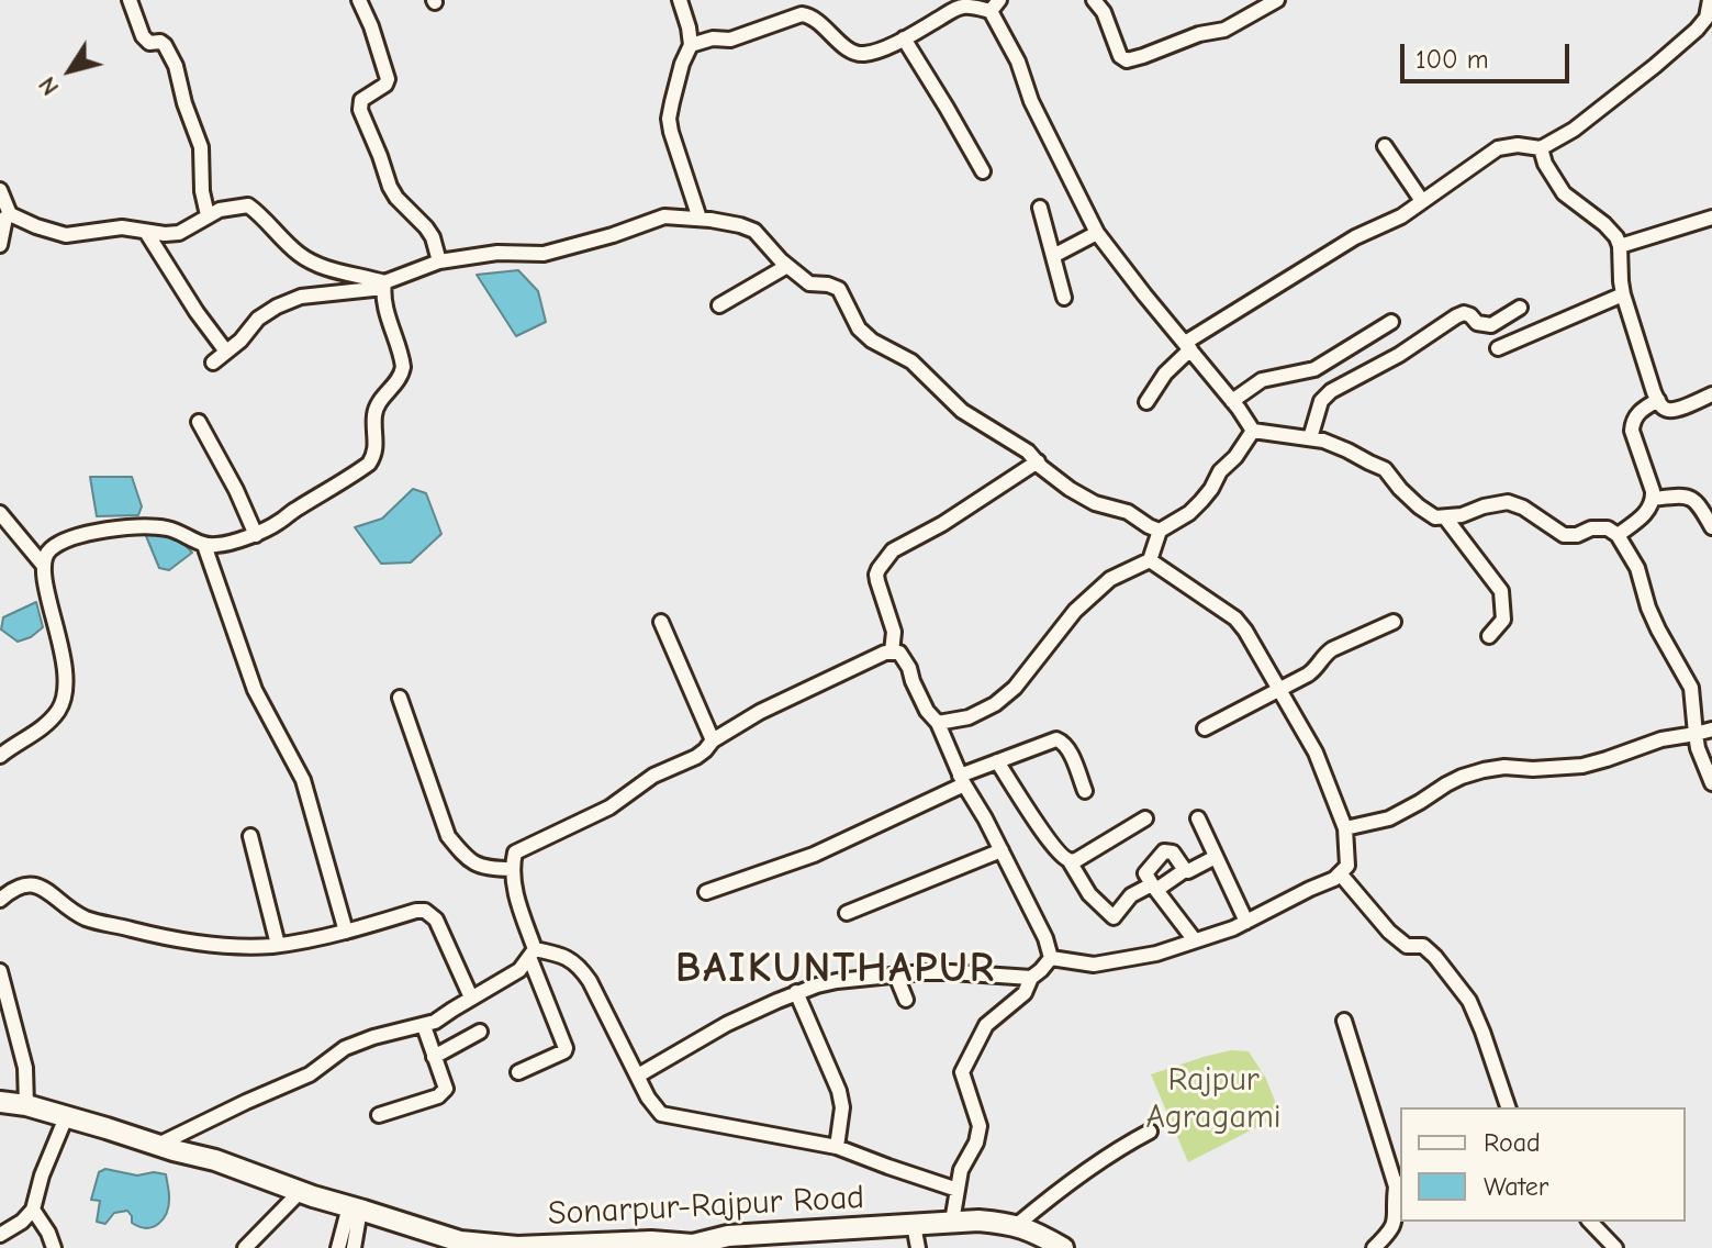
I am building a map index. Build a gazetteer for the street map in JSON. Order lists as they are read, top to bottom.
{
  "streets": {
    "main road": ["Sonarpur-Rajpur Road"]
  },
  "districts": ["BAIKUNTHAPUR"],
  "parks": ["Rajpur Agragami"],
  "legend": ["Road", "Water"],
  "scale_bar": "100 m",
  "north": "bottom left"
}
